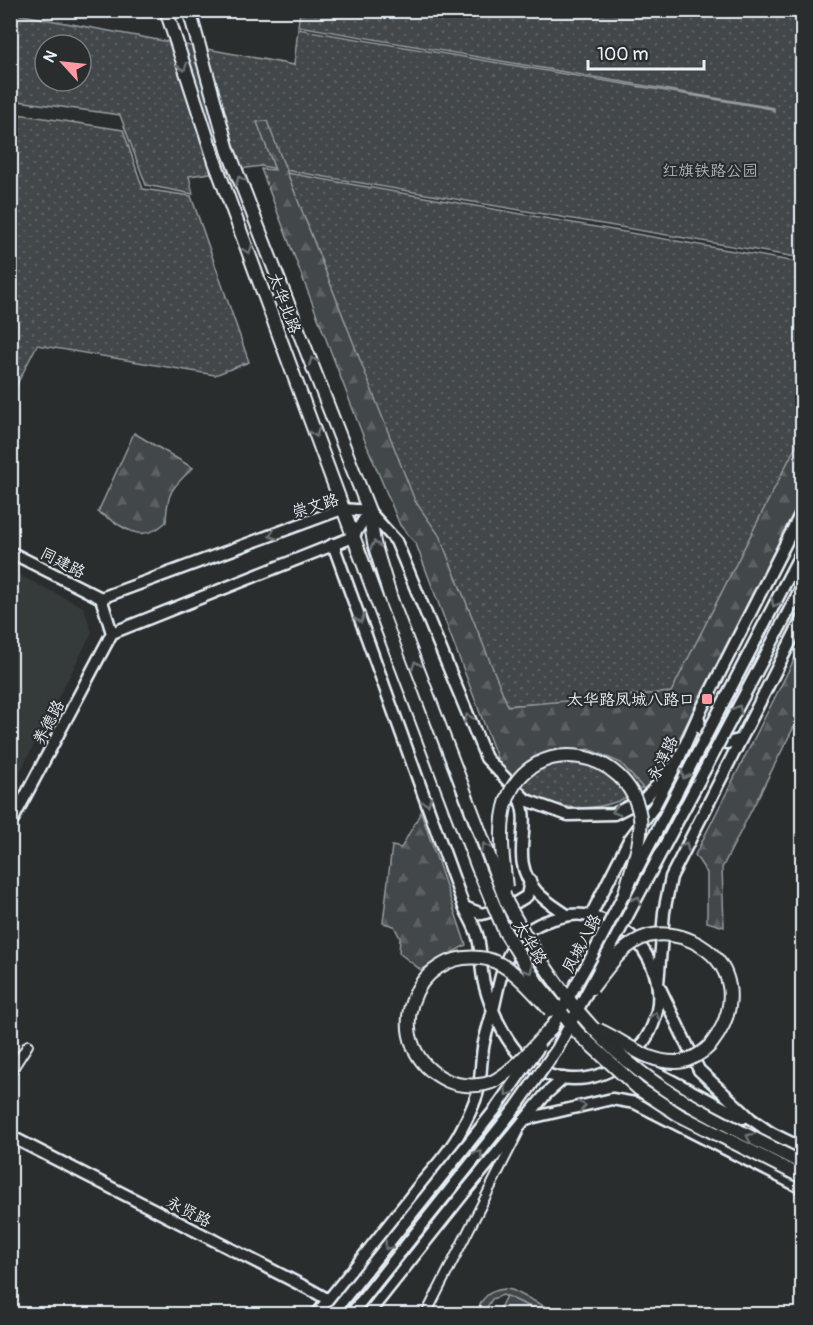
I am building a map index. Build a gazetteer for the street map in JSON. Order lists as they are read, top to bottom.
{
  "streets": {
    "main road": ["太华北路", "太华路"],
    "street": [
      "崇文路",
      "同建路",
      "养德路",
      "永淳路",
      "凤城八路",
      "永贤路"
    ]
  },
  "crossings": [
    ["太华北路", "崇文路"],
    ["太华北路", "太华路"],
    ["崇文路", "同建路"],
    ["凤城八路", "永贤路"]
  ],
  "parks": ["红旗铁路公园"],
  "places": {
    "transit": ["太华路凤城八路口"]
  },
  "scale_bar": "100 m",
  "north": "top left"
}
